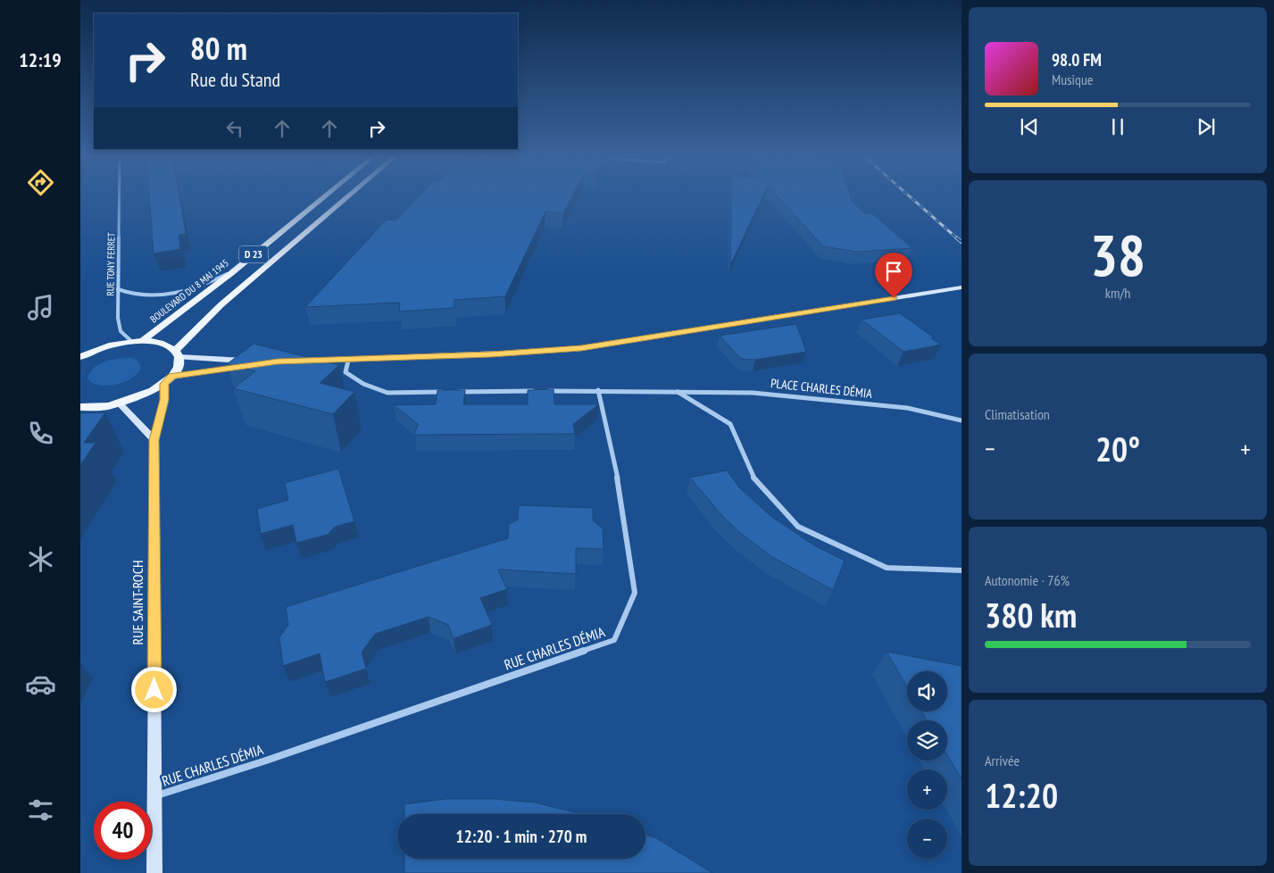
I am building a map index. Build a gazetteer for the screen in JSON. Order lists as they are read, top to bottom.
{
  "streets": {
    "main road": ["D 23", "BOULEVARD DU 8 MAI 1945"],
    "street": [
      "RUE TONY FERRET",
      "PLACE CHARLES DÉMIA",
      "RUE SAINT-ROCH",
      "RUE CHARLES DÉMIA"
    ]
  },
  "crossings": [
    ["RUE TONY FERRET", "BOULEVARD DU 8 MAI 1945"],
    ["PLACE CHARLES DÉMIA", "RUE CHARLES DÉMIA"],
    ["RUE SAINT-ROCH", "RUE CHARLES DÉMIA"]
  ],
  "page": {
    "tabs": "12:19",
    "turn": ["80 m", "Rue du Stand"],
    "song": ["98.0 FM", "Musique"],
    "tile": [
      ["38", "km/h"],
      "Climatisation",
      ["Autonomie · 76%", "380 km"],
      ["Arrivée", "12:20"]
    ],
    "heat": ["−", "20°", "+"],
    "map_buttons": ["+", "−"],
    "limit": "40",
    "trip": "12:20 · 1 min · 270 m"
  }
}
